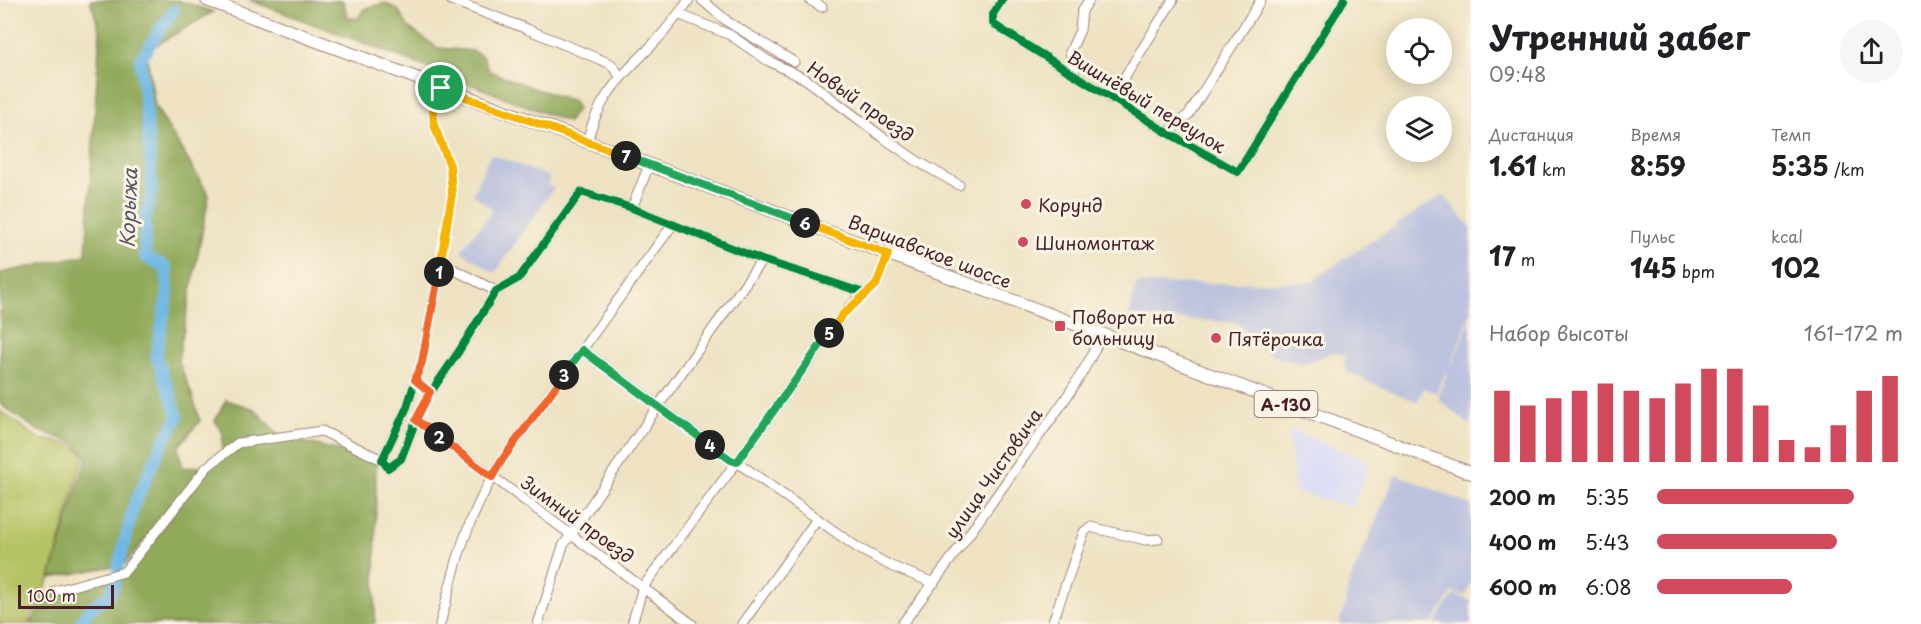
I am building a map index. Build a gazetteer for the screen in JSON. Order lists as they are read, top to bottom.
{
  "streets": {
    "main road": ["Варшавское шоссе", "А-130"],
    "street": [
      "Новый проезд",
      "Вишнёвый переулок",
      "улица Чистовича",
      "Зимний проезд"
    ]
  },
  "crossings": [
    ["Варшавское шоссе", "А-130"],
    ["Варшавское шоссе", "улица Чистовича"],
    ["А-130", "улица Чистовича"]
  ],
  "water": ["Корыжа"],
  "places": {
    "other": ["Корунд", "Шиномонтаж", "Пятёрочка"],
    "transit": ["Поворот на больницу"]
  },
  "scale_bar": "100 m",
  "page": {
    "heading": ["Утренний забег", "09:48"],
    "stats": [
      ["Дистанция", "1.61 km"],
      ["Время", "8:59"],
      ["Темп", "5:35 /km"],
      ["17 m"],
      ["Пульс", "145 bpm"],
      ["kcal", "102"]
    ],
    "pins": [
      "7",
      "6",
      "1",
      "5",
      "3",
      "2",
      "4"
    ],
    "chart": ["Набор высоты", "161–172 m"],
    "list": [
      {
        "name": "200 m",
        "note": "5:35"
      },
      {
        "name": "400 m",
        "note": "5:43"
      },
      {
        "name": "600 m",
        "note": "6:08"
      }
    ],
    "scale": "100 m"
  }
}
